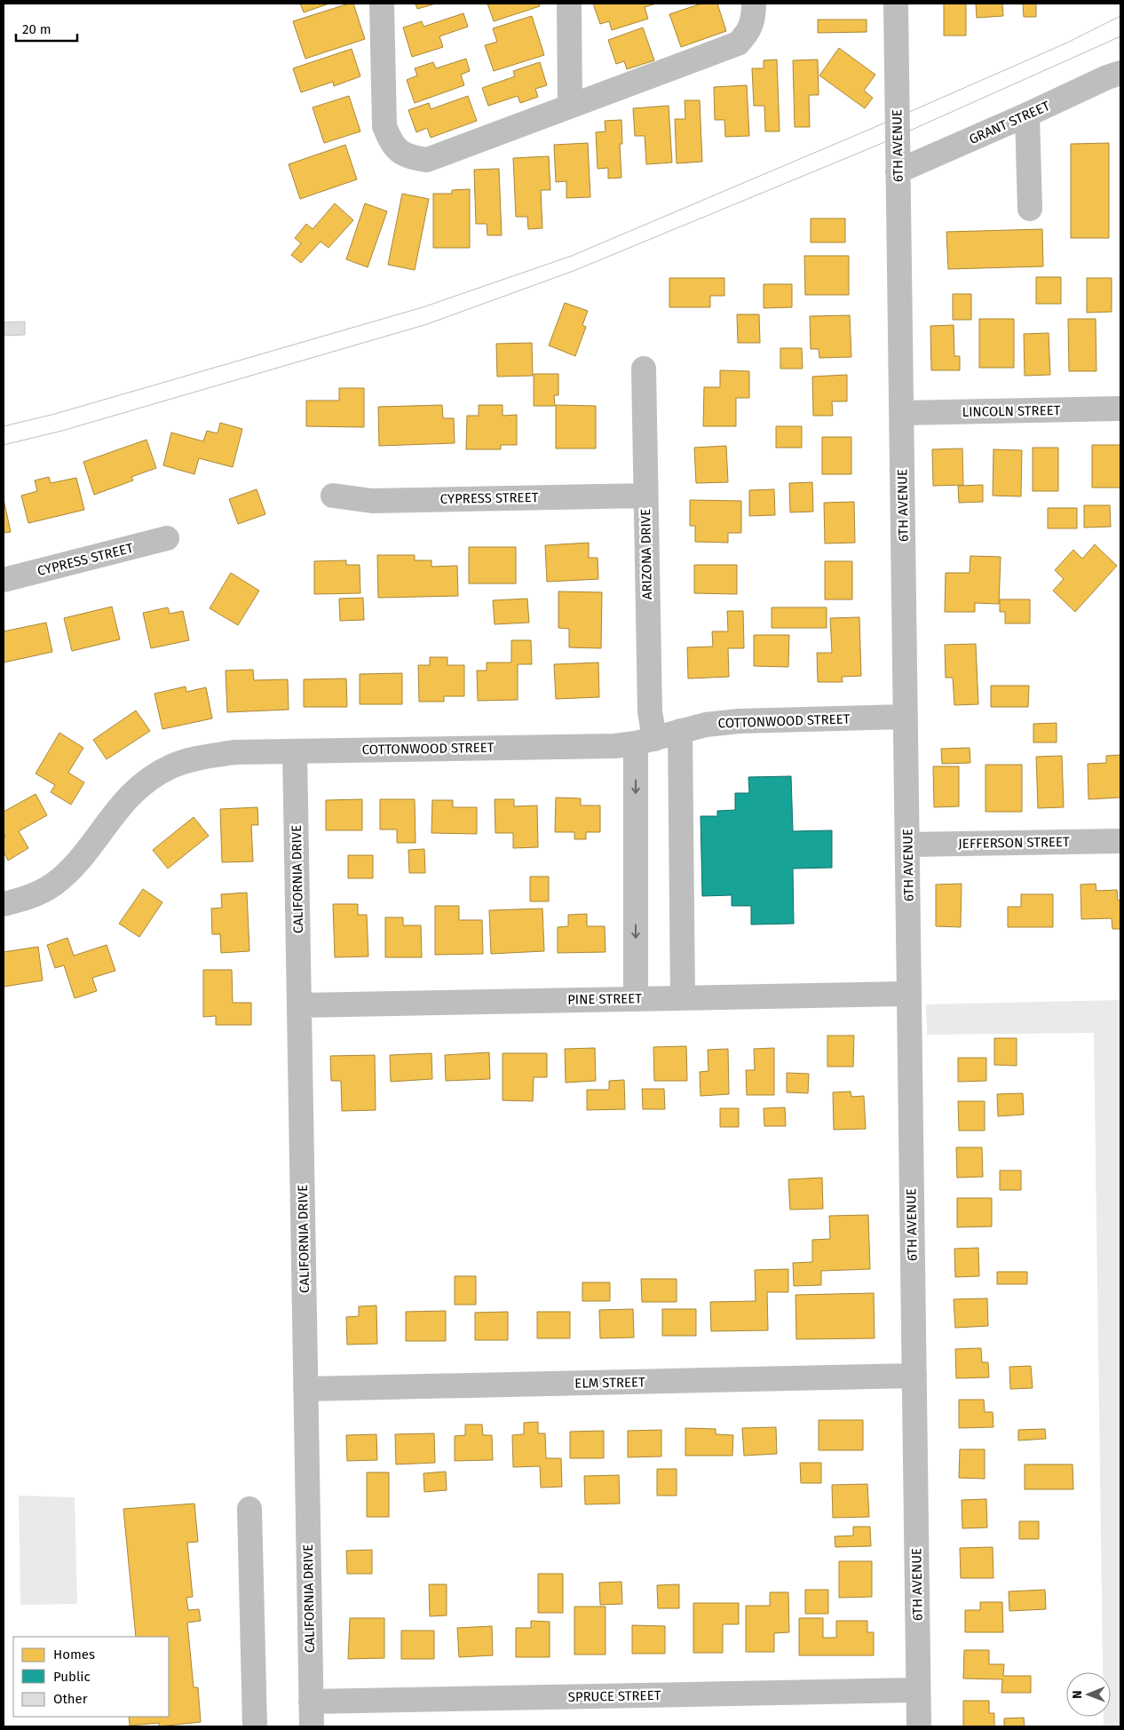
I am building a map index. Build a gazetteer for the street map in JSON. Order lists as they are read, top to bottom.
{
  "streets": {
    "street": [
      "GRANT STREET",
      "6TH AVENUE",
      "LINCOLN STREET",
      "CYPRESS STREET",
      "ARIZONA DRIVE",
      "COTTONWOOD STREET",
      "JEFFERSON STREET",
      "CALIFORNIA DRIVE",
      "PINE STREET",
      "ELM STREET",
      "SPRUCE STREET"
    ]
  },
  "crossings": [
    ["GRANT STREET", "6TH AVENUE"],
    ["6TH AVENUE", "LINCOLN STREET"],
    ["6TH AVENUE", "COTTONWOOD STREET"],
    ["6TH AVENUE", "JEFFERSON STREET"],
    ["6TH AVENUE", "PINE STREET"],
    ["6TH AVENUE", "ELM STREET"],
    ["6TH AVENUE", "SPRUCE STREET"],
    ["CYPRESS STREET", "ARIZONA DRIVE"],
    ["ARIZONA DRIVE", "COTTONWOOD STREET"],
    ["ARIZONA DRIVE", "PINE STREET"],
    ["COTTONWOOD STREET", "CALIFORNIA DRIVE"],
    ["CALIFORNIA DRIVE", "PINE STREET"],
    ["CALIFORNIA DRIVE", "ELM STREET"],
    ["CALIFORNIA DRIVE", "SPRUCE STREET"]
  ],
  "legend": ["Homes", "Public", "Other"],
  "scale_bar": "20 m",
  "north": "left"
}
